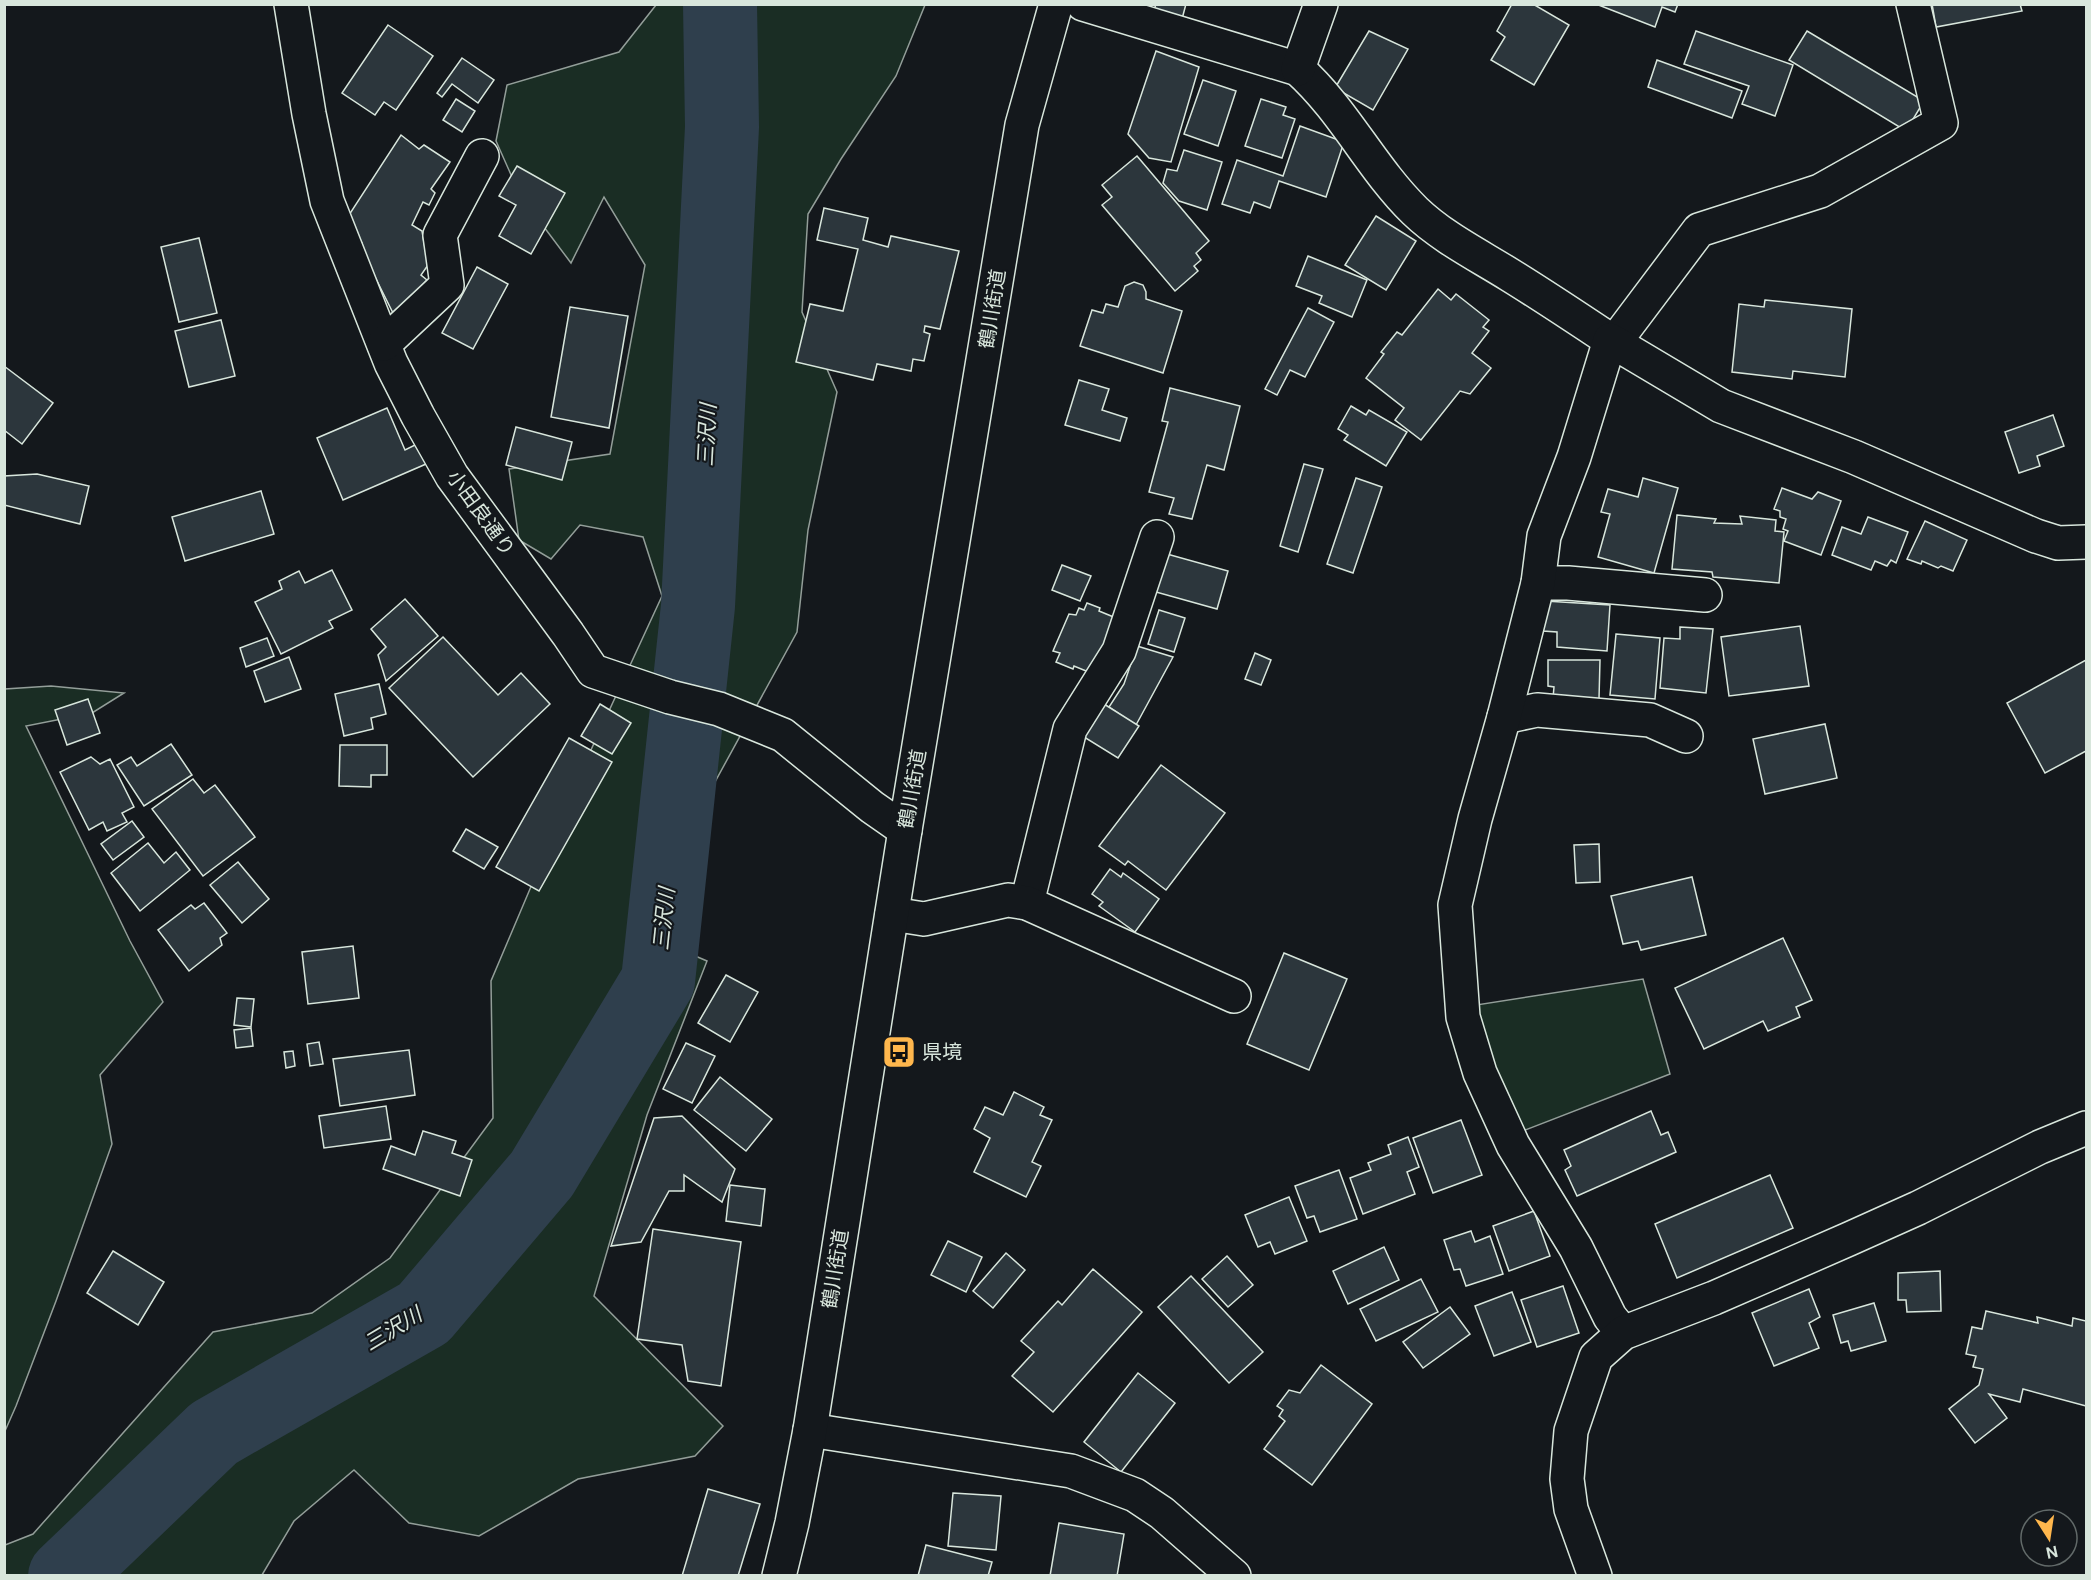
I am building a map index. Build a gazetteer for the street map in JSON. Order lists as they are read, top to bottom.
{
  "streets": {
    "street": ["鶴川街道", "小田良通り"]
  },
  "crossings": [
    ["鶴川街道", "小田良通り"]
  ],
  "water": ["三沢川"],
  "places": {
    "bus stop": ["県境"]
  },
  "north": "bottom"
}
